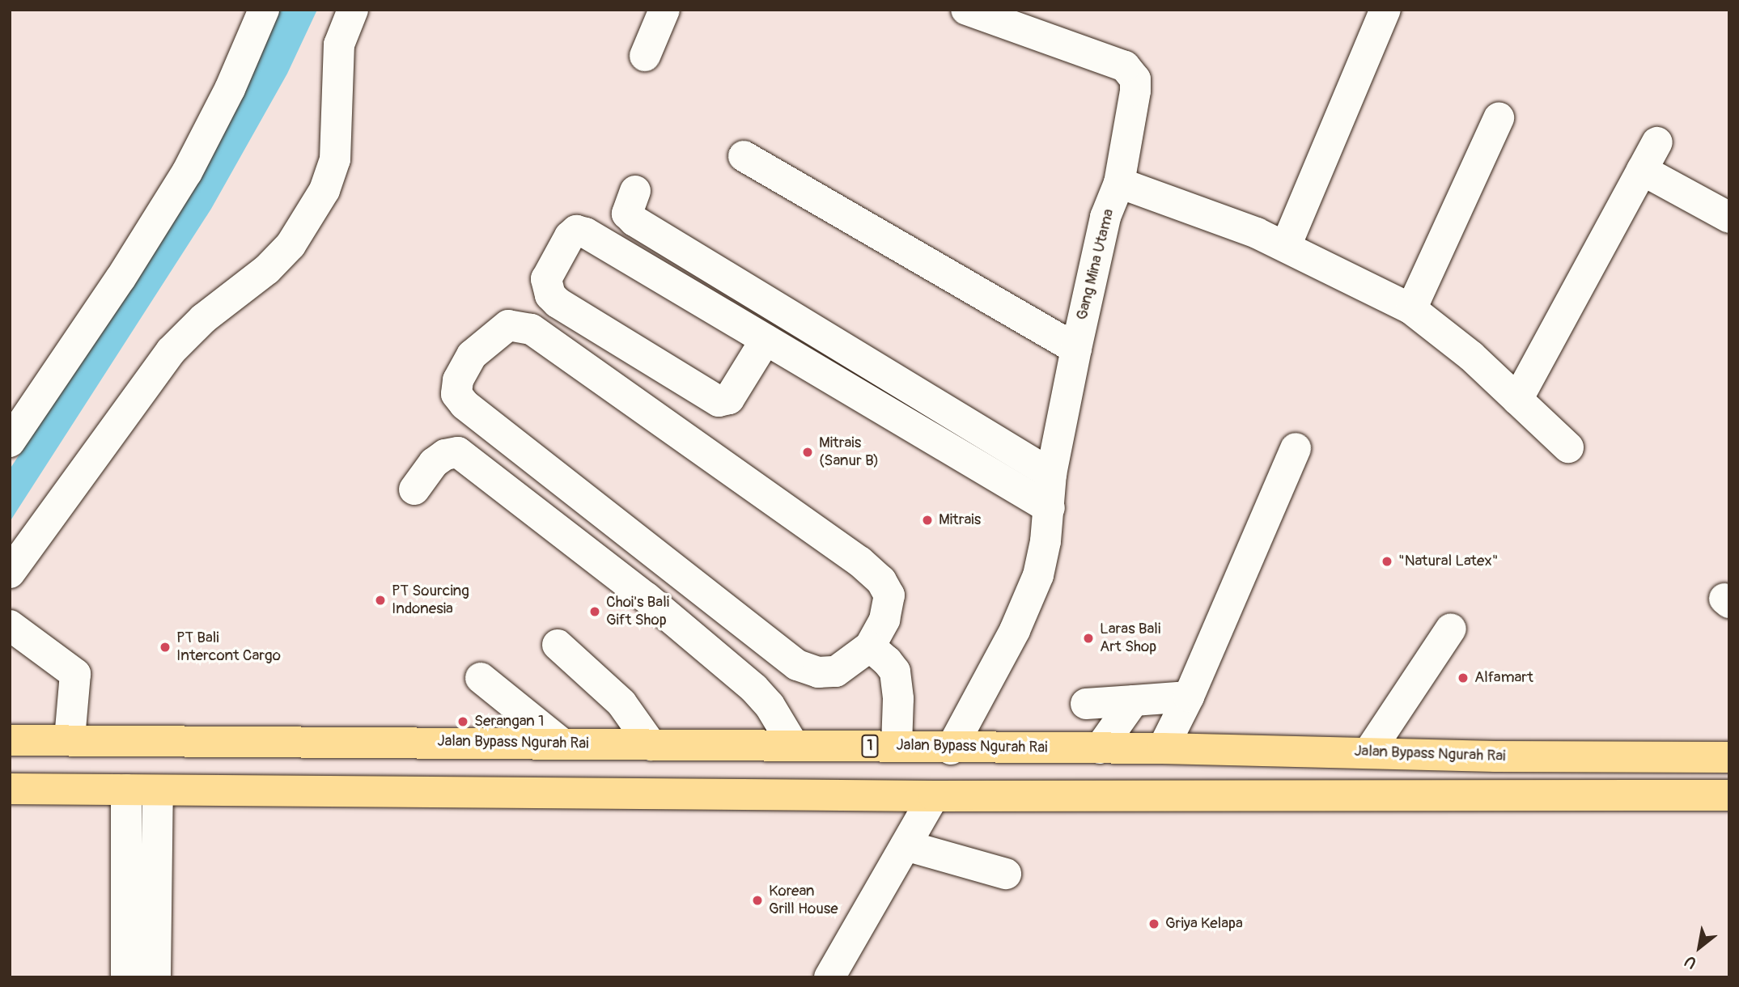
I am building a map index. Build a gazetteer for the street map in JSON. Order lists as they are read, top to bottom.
{
  "streets": {
    "highway": ["Jalan Bypass Ngurah Rai", "1"],
    "street": ["Gang Mina Utama"]
  },
  "crossings": [
    ["Gang Mina Utama", "Jalan Bypass Ngurah Rai"]
  ],
  "places": [
    "Mitrais (Sanur B)",
    "Mitrais",
    "\"Natural Latex\"",
    "PT Sourcing Indonesia",
    "Choi's Bali Gift Shop",
    "Laras Bali Art Shop",
    "PT Bali Intercont Cargo",
    "Alfamart",
    "Serangan 1",
    "Korean Grill House",
    "Griya Kelapa"
  ],
  "north": "bottom left"
}
